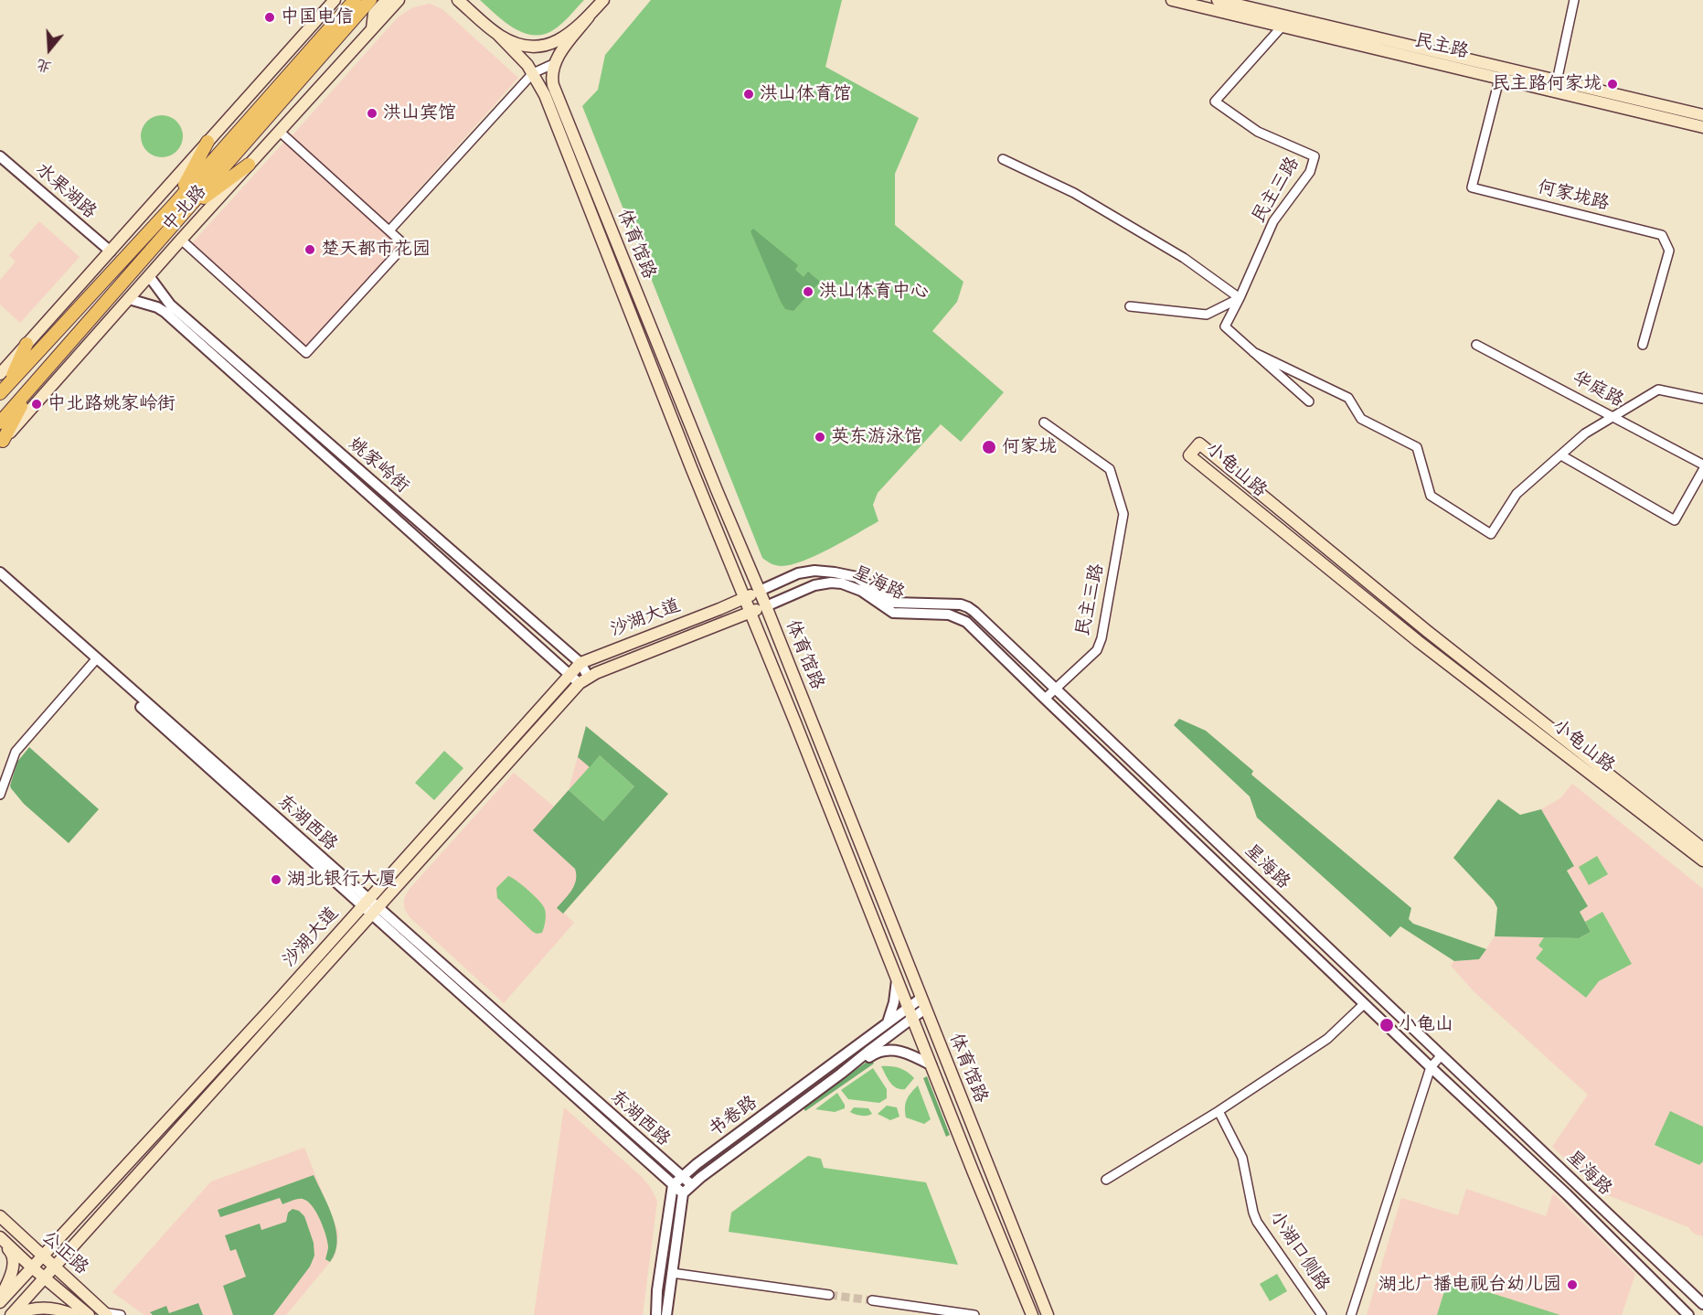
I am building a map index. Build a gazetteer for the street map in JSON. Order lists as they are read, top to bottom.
{
  "streets": {
    "main road": [
      "民主路",
      "中北路",
      "体育馆路",
      "小龟山路",
      "沙湖大道",
      "公正路"
    ],
    "street": [
      "民主三路",
      "水果湖路",
      "何家垅路",
      "华庭路",
      "姚家岭街",
      "星海路",
      "东湖西路",
      "书卷路",
      "小湖口侧路"
    ]
  },
  "crossings": [
    ["民主路", "民主三路"],
    ["民主路", "何家垅路"],
    ["民主三路", "星海路"],
    ["水果湖路", "中北路"],
    ["中北路", "姚家岭街"],
    ["体育馆路", "星海路"],
    ["体育馆路", "沙湖大道"],
    ["体育馆路", "书卷路"],
    ["姚家岭街", "沙湖大道"],
    ["星海路", "沙湖大道"],
    ["沙湖大道", "东湖西路"],
    ["沙湖大道", "公正路"],
    ["东湖西路", "书卷路"]
  ],
  "places": [
    "中国电信",
    "民主路何家垅",
    "洪山体育馆",
    "洪山宾馆",
    "楚天都市花园",
    "洪山体育中心",
    "中北路姚家岭街",
    "英东游泳馆",
    "何家垅",
    "湖北银行大厦",
    "小龟山",
    "湖北广播电视台幼儿园"
  ],
  "north": "bottom"
}
